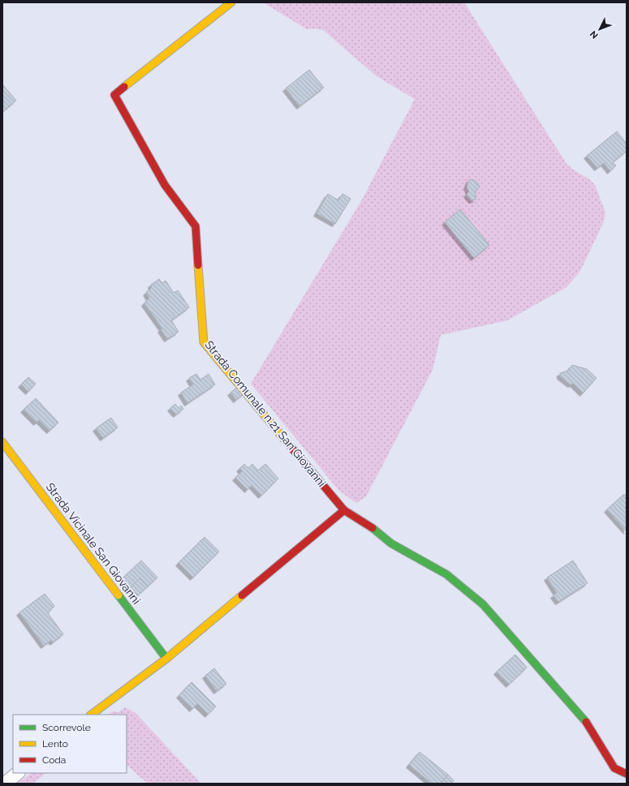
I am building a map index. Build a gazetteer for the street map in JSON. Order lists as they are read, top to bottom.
{
  "streets": {
    "street": ["Strada Comunale n.21 San Giovanni", "Strada Vicinale San Giovanni"]
  },
  "legend": ["Scorrevole", "Lento", "Coda"],
  "north": "bottom left"
}
